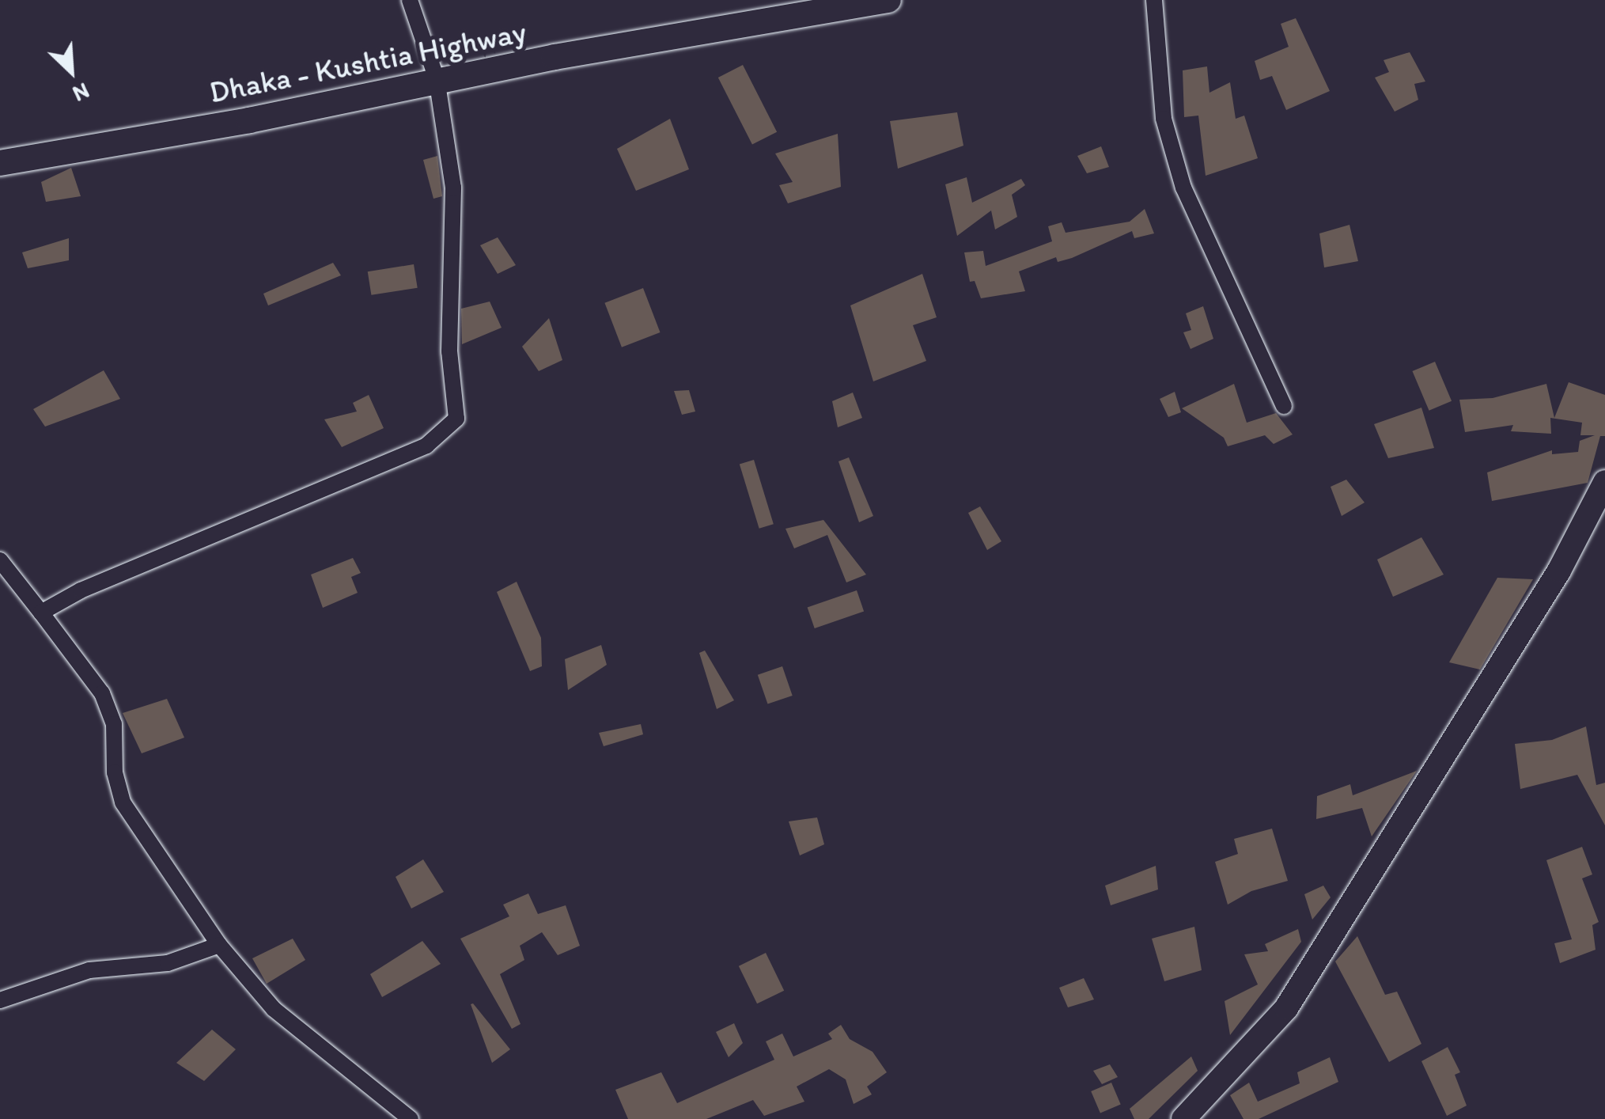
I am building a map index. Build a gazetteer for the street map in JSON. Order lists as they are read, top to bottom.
{
  "streets": {
    "main road": ["Dhaka - Kushtia Highway"]
  },
  "north": "bottom right"
}
